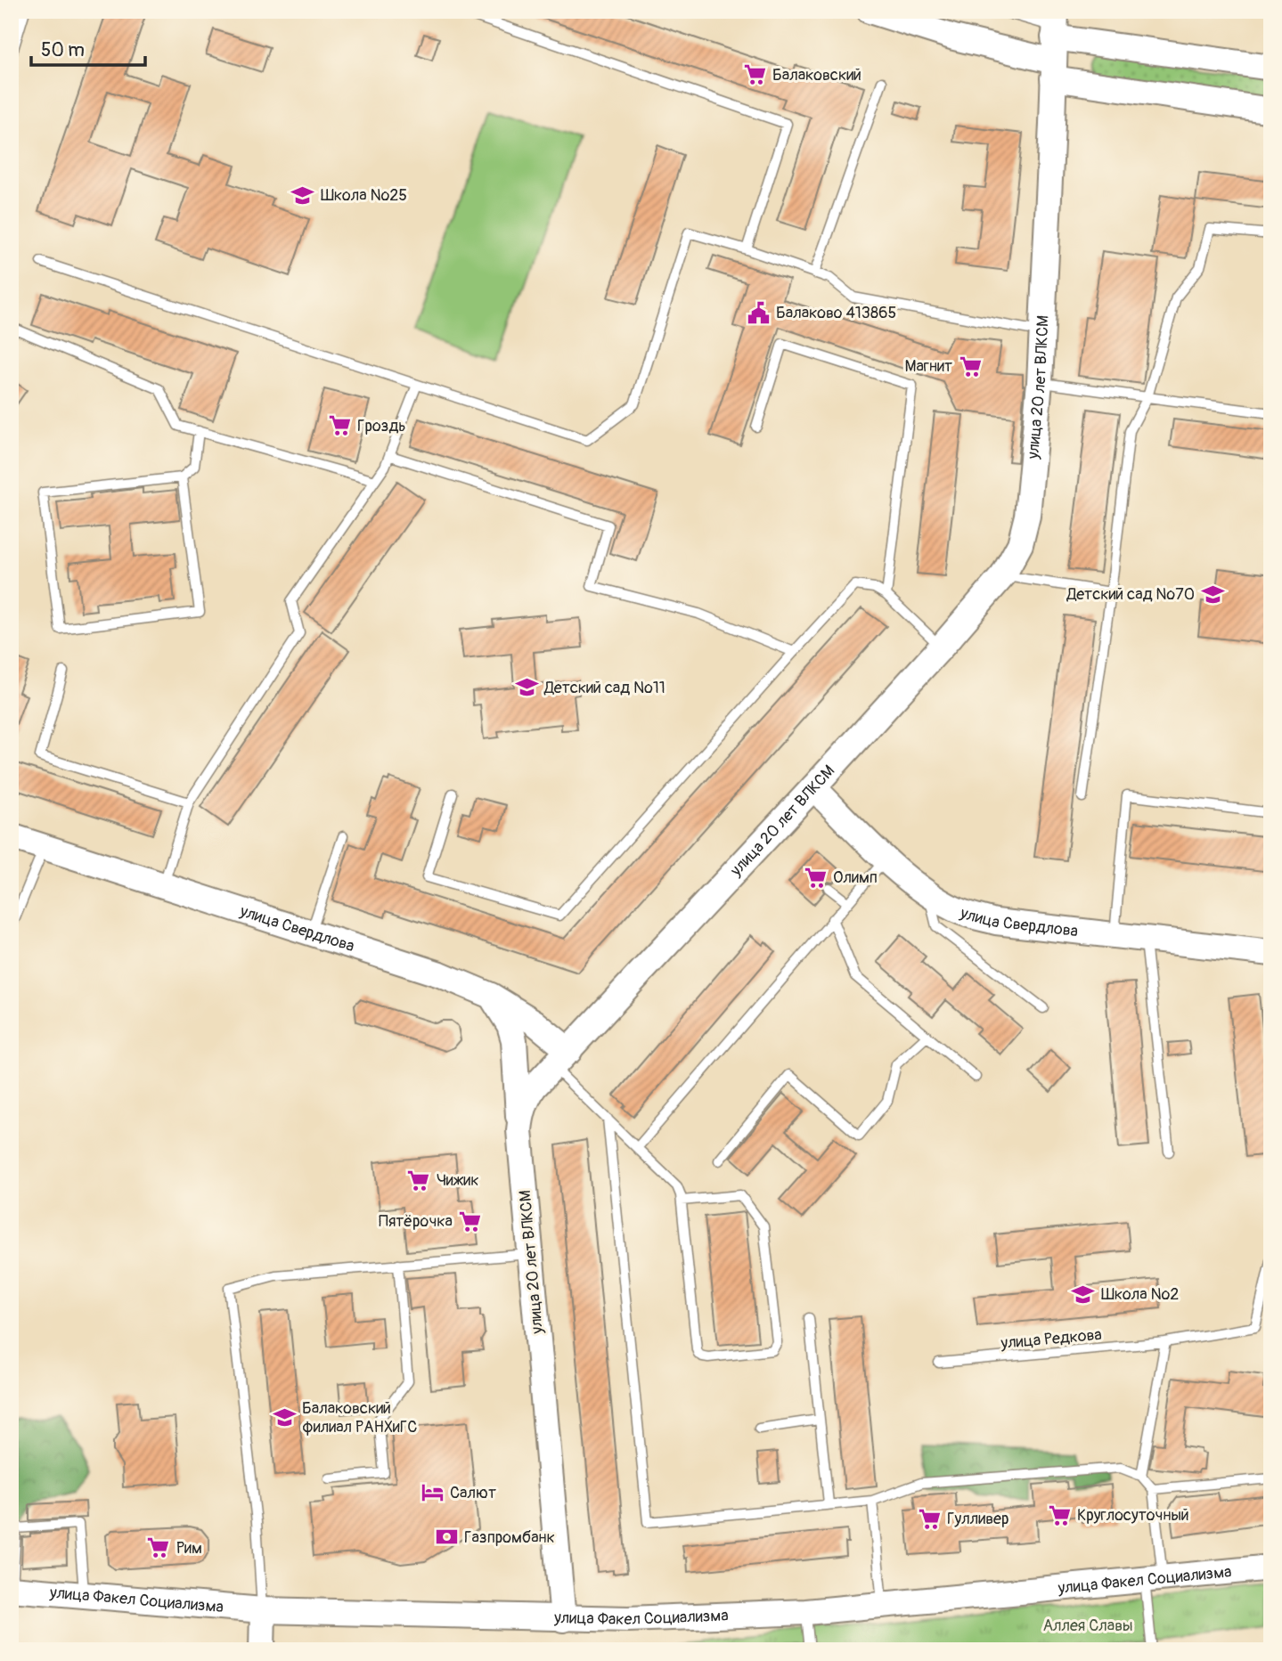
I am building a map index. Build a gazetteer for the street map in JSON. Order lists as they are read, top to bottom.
{
  "streets": {
    "street": ["улица 20 лет ВЛКСМ", "улица Свердлова", "улица Факел Социализма"],
    "lane": ["улица Редкова"]
  },
  "crossings": [
    ["улица 20 лет ВЛКСМ", "улица Свердлова"],
    ["улица 20 лет ВЛКСМ", "улица Факел Социализма"]
  ],
  "parks": ["Аллея Славы"],
  "places": {
    "supermarket": [
      "Балаковский",
      "Магнит",
      "Гроздь",
      "Олимп",
      "Чижик",
      "Пятёрочка",
      "Круглосуточный",
      "Гулливер",
      "Рим"
    ],
    "school or university": [
      "Школа №25",
      "Детский сад №70",
      "Детский сад №11",
      "Школа №2",
      "Балаковский филиал РАНХиГС"
    ],
    "public building": ["Балаково 413865"],
    "hotel": ["Салют"],
    "bank": ["Газпромбанк"]
  },
  "scale_bar": "50 m"
}
